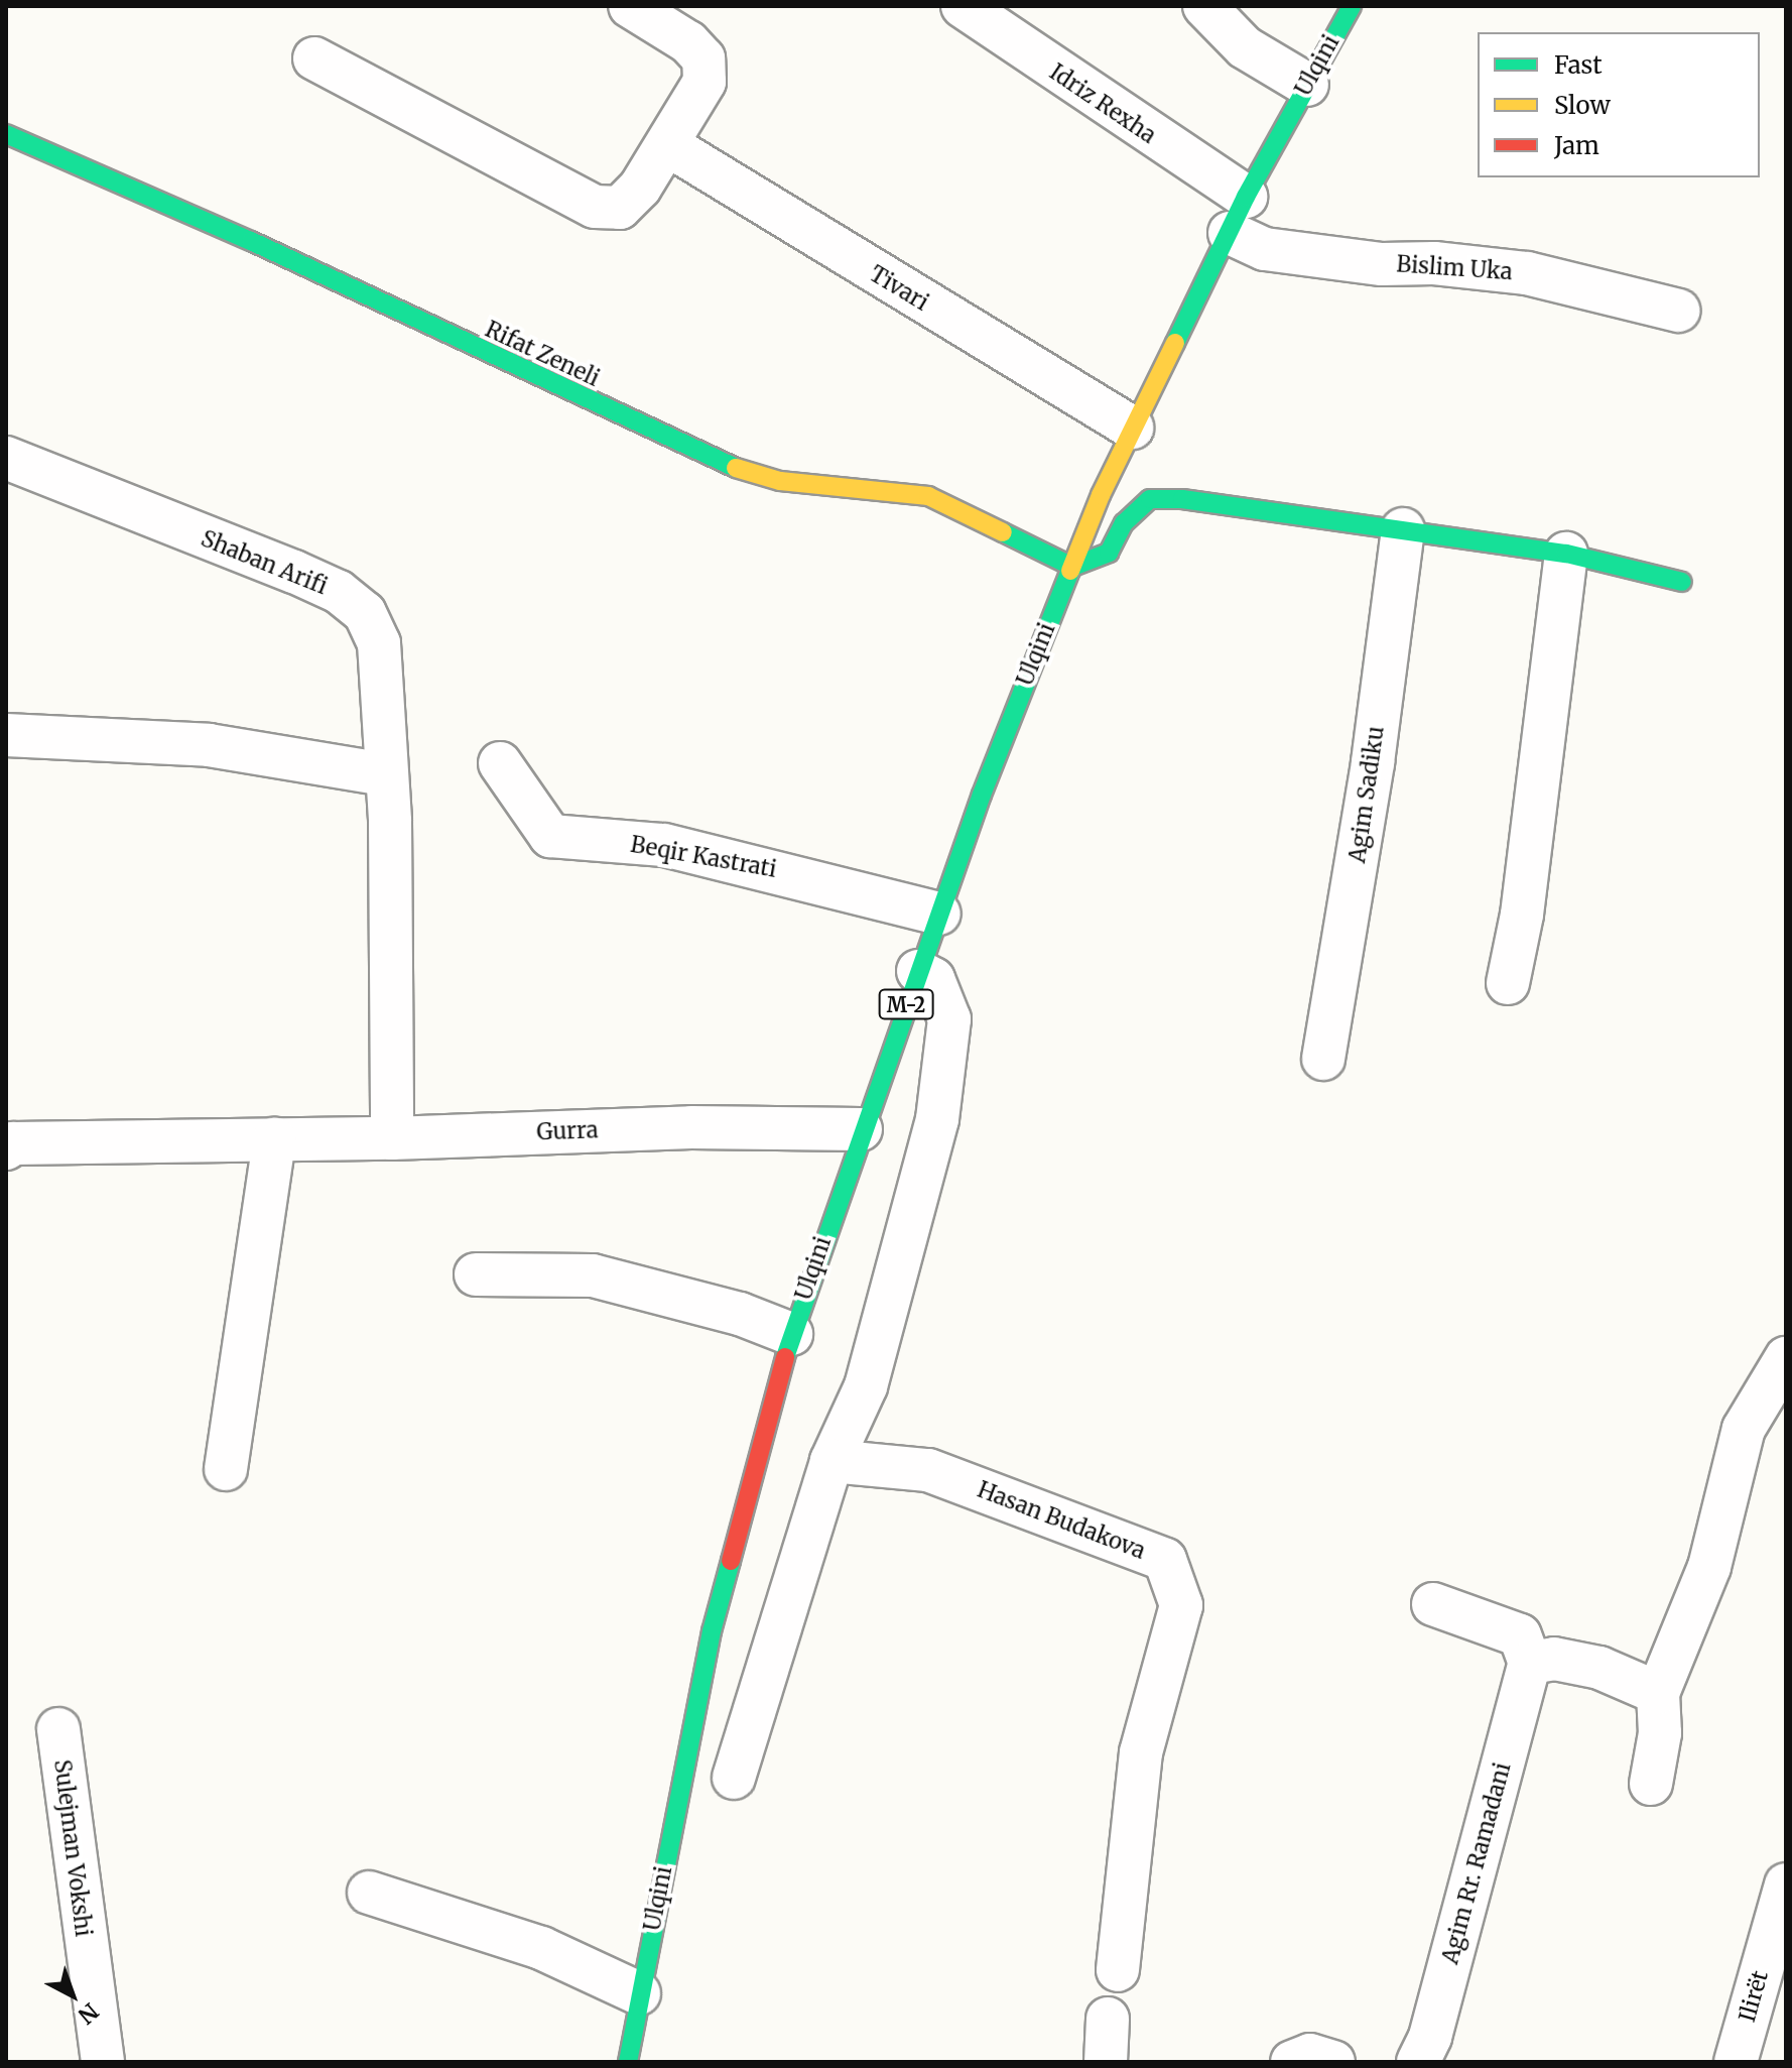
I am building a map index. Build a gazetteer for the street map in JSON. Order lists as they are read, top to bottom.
{
  "streets": {
    "main road": ["Ulqini", "Rifat Zeneli", "M-2"],
    "street": [
      "Idriz Rexha",
      "Bislim Uka",
      "Tivari",
      "Shaban Arifi",
      "Agim Sadiku",
      "Beqir Kastrati",
      "Gurra",
      "Hasan Budakova",
      "Sulejman Vokshi",
      "Agim Rr. Ramadani",
      "Ilirët"
    ]
  },
  "crossings": [
    ["Ulqini", "Idriz Rexha"],
    ["Ulqini", "Bislim Uka"],
    ["Ulqini", "Tivari"],
    ["Ulqini", "Rifat Zeneli"],
    ["Ulqini", "Beqir Kastrati"],
    ["Ulqini", "Gurra"],
    ["Idriz Rexha", "Bislim Uka"],
    ["Shaban Arifi", "Gurra"]
  ],
  "legend": ["Fast", "Slow", "Jam"],
  "north": "bottom right"
}
